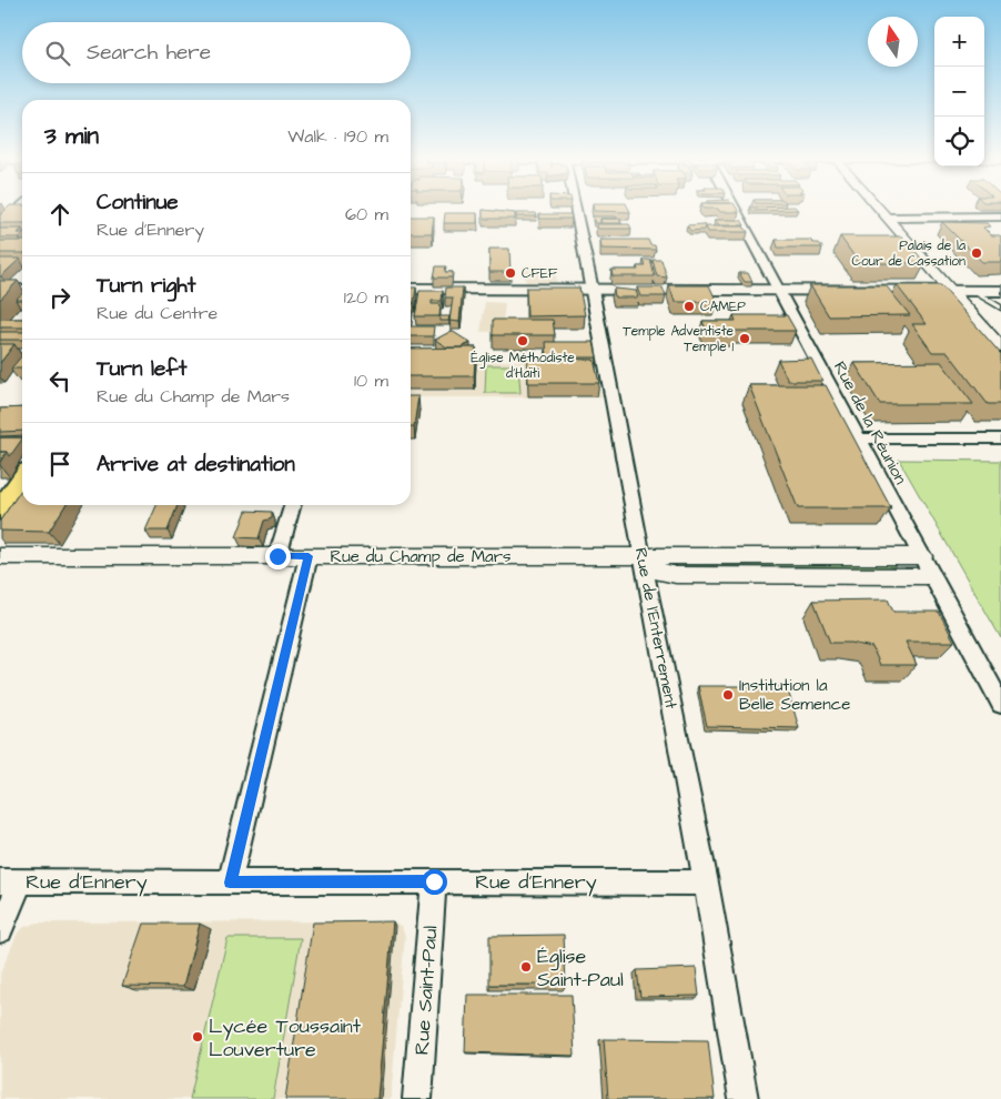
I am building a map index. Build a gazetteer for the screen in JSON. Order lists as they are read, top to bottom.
{
  "streets": {
    "street": [
      "Rue de la Réunion",
      "Rue du Champ de Mars",
      "Rue de l'Enterrement",
      "Rue d'Ennery",
      "Rue Saint-Paul"
    ]
  },
  "crossings": [
    ["Rue de la Réunion", "Rue du Champ de Mars"],
    ["Rue du Champ de Mars", "Rue de l'Enterrement"],
    ["Rue de l'Enterrement", "Rue d'Ennery"],
    ["Rue d'Ennery", "Rue Saint-Paul"]
  ],
  "places": [
    "Palais de la Cour de Cassation",
    "CFEF",
    "CAMEP",
    "Temple Adventiste Temple 1",
    "Église Méthodiste d'Haïti",
    "Institution la Belle Semence",
    "Église Saint-Paul",
    "Lycée Toussaint Louverture"
  ],
  "north": "top",
  "page": {
    "map_buttons": ["+", "−"],
    "search": "Search here",
    "heading": ["3 min", "Walk · 190 m"],
    "list": [
      ["Continue", "Rue d'Ennery", "60 m"],
      ["Turn right", "Rue du Centre", "120 m"],
      ["Turn left", "Rue du Champ de Mars", "10 m"],
      "Arrive at destination"
    ]
  }
}
